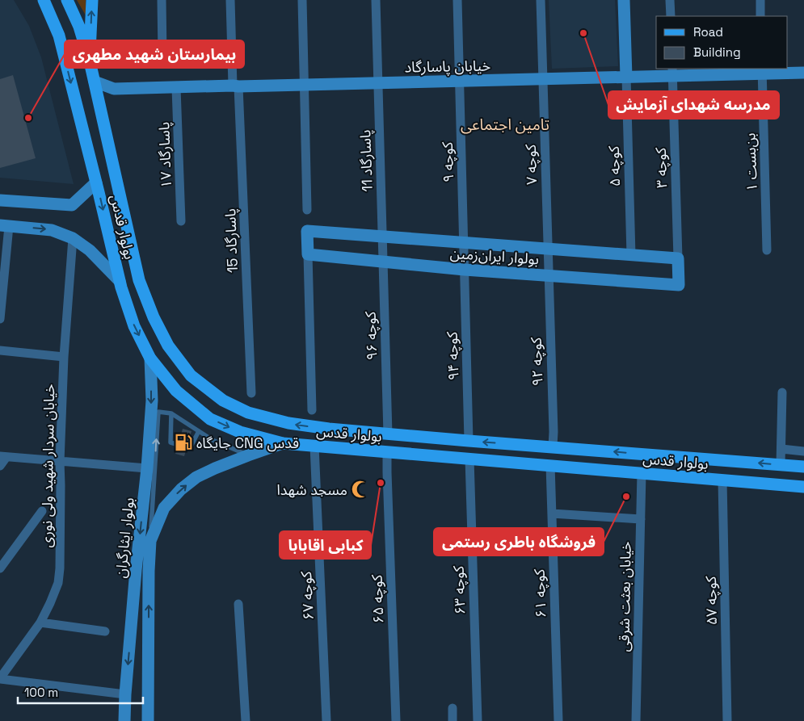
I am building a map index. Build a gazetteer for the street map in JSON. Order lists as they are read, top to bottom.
{
  "streets": {
    "main road": ["بولوار قدس"],
    "street": [
      "خیابان پاسارگاد",
      "پاسارگاد ۱۷",
      "پاسارگاد 11",
      "کوچه ۹",
      "بن‌بست ۱",
      "کوچه ۷",
      "کوچه ۵",
      "کوچه ۳",
      "پاسارگاد 15",
      "بولوار ایران‌زمین",
      "کوچه ۹۶",
      "کوچه ۹۴",
      "کوچه ۹۲",
      "خیابان سردار شهید ولی نوری",
      "بولوار ایثارگران",
      "کوچه ۶۳",
      "کوچه ۶۱",
      "کوچه ۶۷",
      "خیابان بعثت شرقی",
      "کوچه ۶۵",
      "کوچه ۵۷"
    ]
  },
  "crossings": [
    ["خیابان پاسارگاد", "پاسارگاد ۱۷"],
    ["خیابان پاسارگاد", "پاسارگاد 11"],
    ["خیابان پاسارگاد", "کوچه ۹"],
    ["خیابان پاسارگاد", "بن‌بست ۱"],
    ["خیابان پاسارگاد", "کوچه ۷"],
    ["خیابان پاسارگاد", "کوچه ۵"],
    ["خیابان پاسارگاد", "کوچه ۳"],
    ["خیابان پاسارگاد", "بولوار قدس"],
    ["خیابان پاسارگاد", "پاسارگاد 15"],
    ["پاسارگاد 11", "بولوار ایران‌زمین"],
    ["پاسارگاد 11", "کوچه ۹۶"],
    ["کوچه ۹", "بولوار ایران‌زمین"],
    ["کوچه ۹", "کوچه ۹۴"],
    ["کوچه ۷", "بولوار ایران‌زمین"],
    ["کوچه ۷", "کوچه ۹۲"],
    ["کوچه ۵", "بولوار ایران‌زمین"],
    ["کوچه ۳", "بولوار ایران‌زمین"],
    ["بولوار قدس", "کوچه ۹۶"],
    ["بولوار قدس", "کوچه ۹۴"],
    ["بولوار قدس", "کوچه ۹۲"],
    ["بولوار قدس", "بولوار ایثارگران"],
    ["بولوار قدس", "کوچه ۶۳"],
    ["بولوار قدس", "کوچه ۶۱"],
    ["بولوار قدس", "کوچه ۶۷"],
    ["بولوار قدس", "خیابان بعثت شرقی"],
    ["بولوار قدس", "کوچه ۶۵"],
    ["بولوار قدس", "کوچه ۵۷"],
    ["بولوار ایران‌زمین", "کوچه ۹۶"],
    ["بولوار ایران‌زمین", "کوچه ۹۴"],
    ["بولوار ایران‌زمین", "کوچه ۹۲"]
  ],
  "districts": ["تامین اجتماعی"],
  "places": {
    "other": [
      "مدرسه شهدای آزمایش",
      "بیمارستان شهید مطهری",
      "کبابی اقابابا",
      "فروشگاه باطری رستمی"
    ],
    "fuel station": ["جایگاه CNG قدس"],
    "mosque": ["مسجد شهدا"]
  },
  "legend": ["Road", "Building"],
  "scale_bar": "100 m"
}
